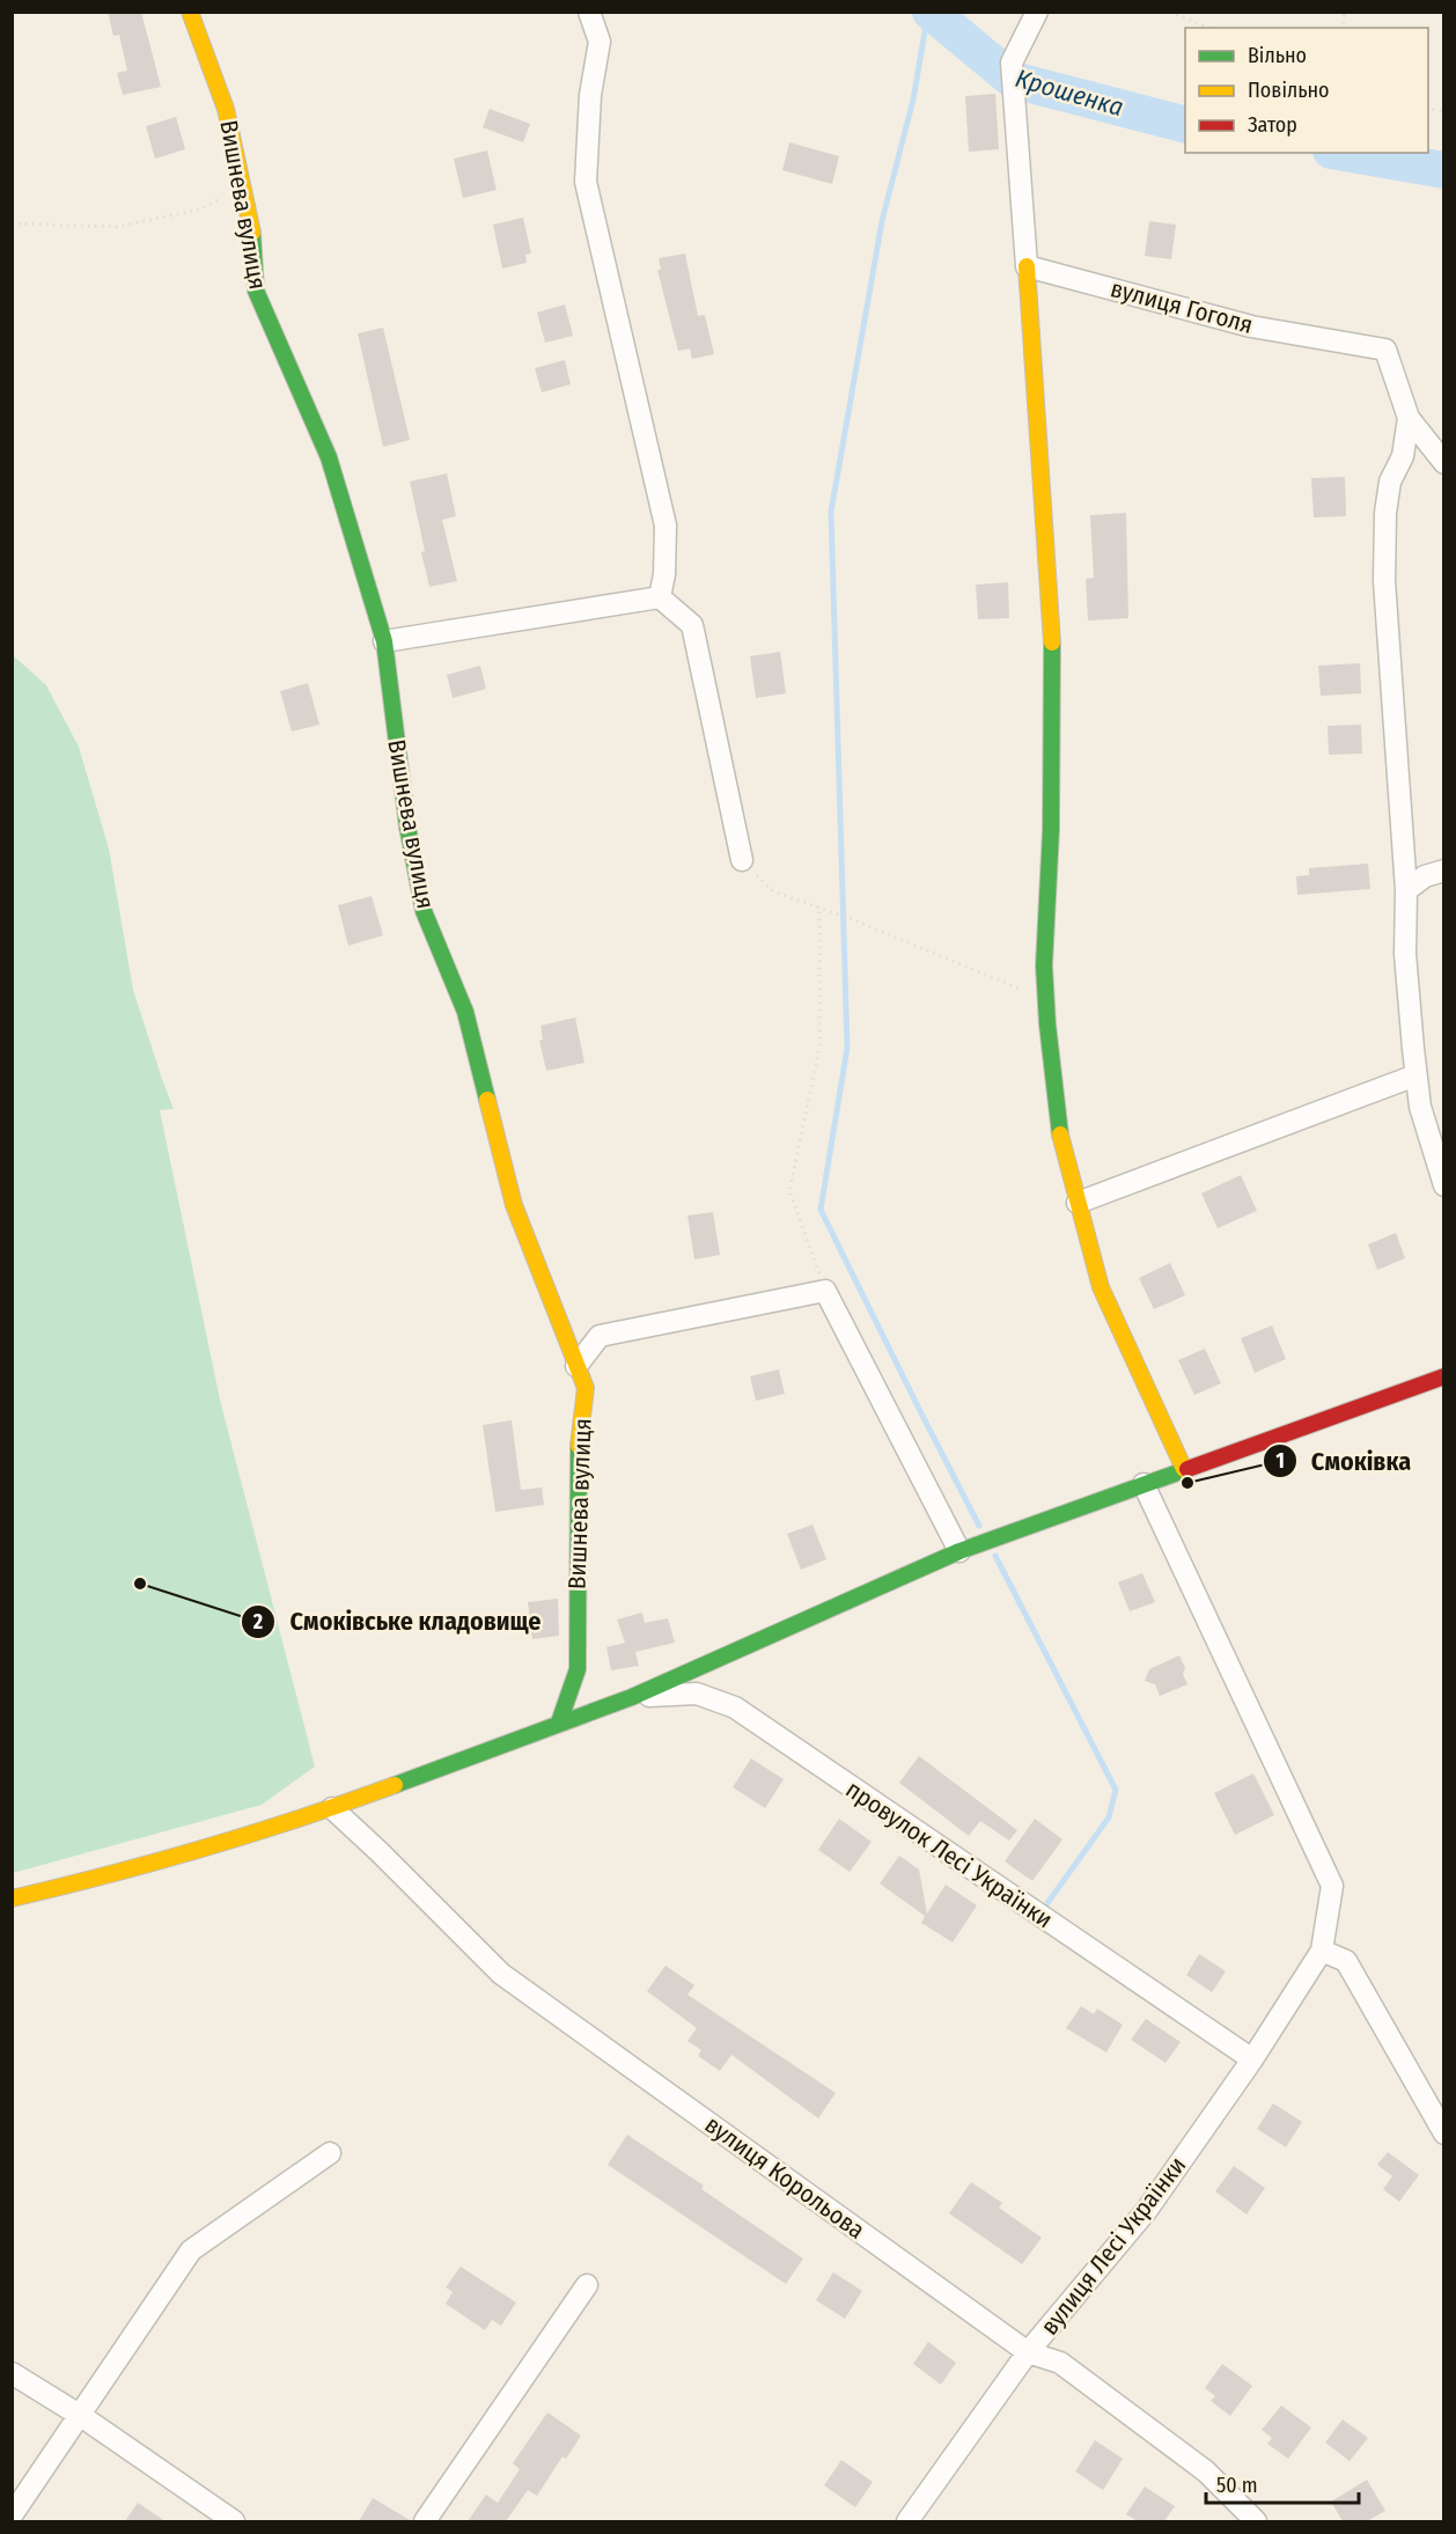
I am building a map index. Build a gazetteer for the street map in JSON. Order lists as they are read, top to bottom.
{
  "streets": {
    "street": [
      "Вишнева вулиця",
      "вулиця Гоголя",
      "провулок Лесі Українки",
      "вулиця Корольова",
      "вулиця Лесі Українки"
    ]
  },
  "crossings": [
    ["провулок Лесі Українки", "вулиця Лесі Українки"],
    ["вулиця Корольова", "вулиця Лесі Українки"]
  ],
  "water": ["Крошенка"],
  "places": ["Смоківка", "Смоківське кладовище"],
  "legend": ["Вільно", "Повільно", "Затор"],
  "scale_bar": "50 m"
}
